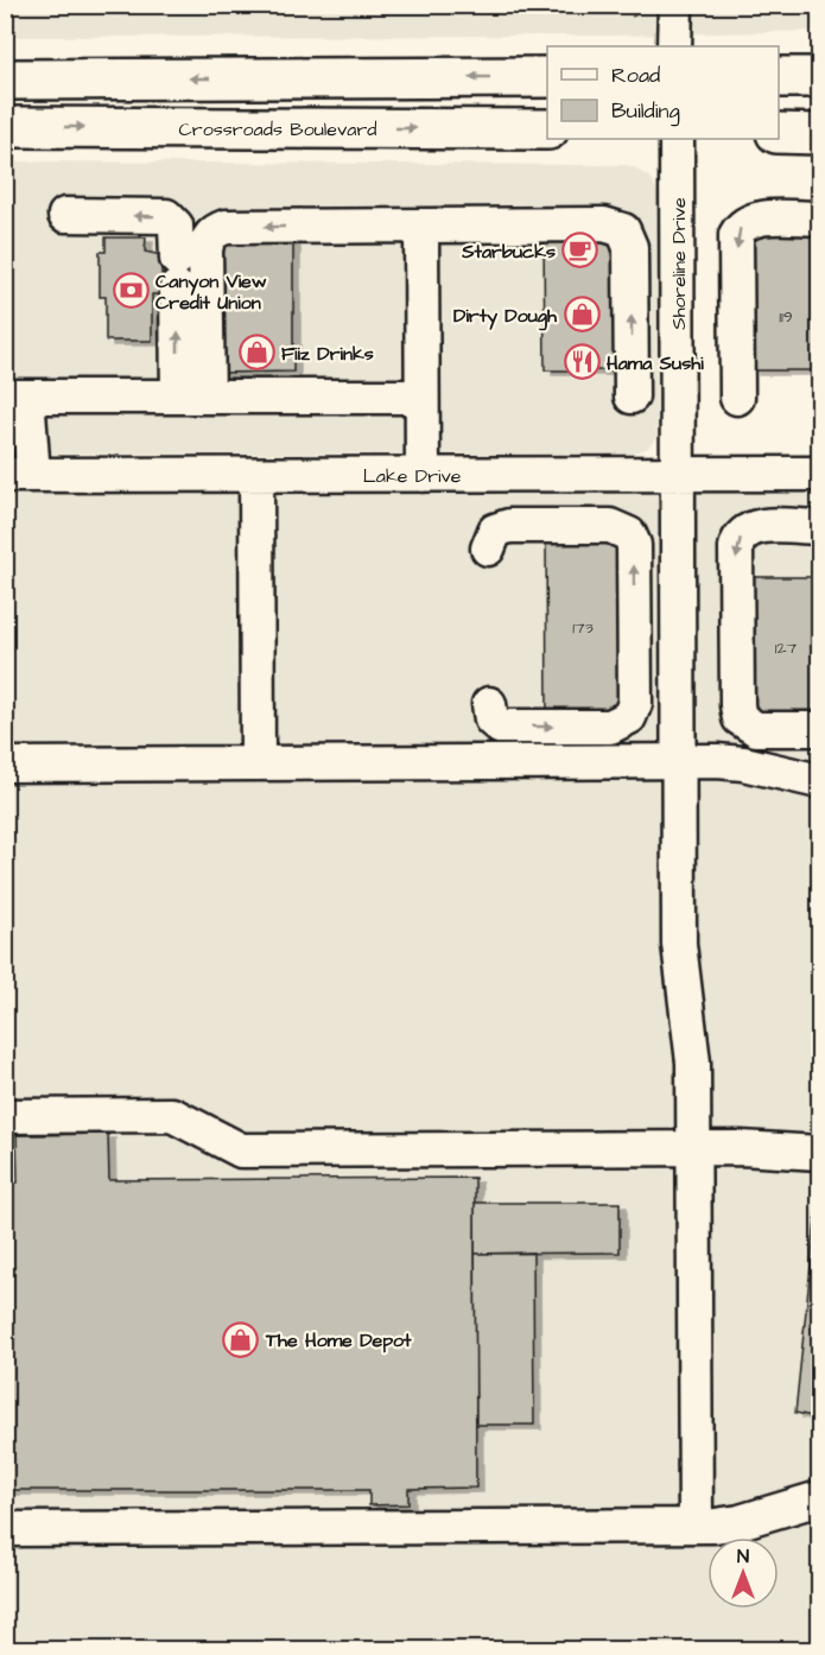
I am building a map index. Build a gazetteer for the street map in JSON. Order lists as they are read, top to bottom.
{
  "streets": {
    "main road": ["Crossroads Boulevard"],
    "street": ["Shoreline Drive", "Lake Drive"]
  },
  "crossings": [
    ["Shoreline Drive", "Lake Drive"]
  ],
  "places": {
    "cafe": ["Starbucks"],
    "bank": ["Canyon View Credit Union"],
    "shop": ["Dirty Dough", "Fiiz Drinks", "The Home Depot"],
    "restaurant": ["Hama Sushi"]
  },
  "house_numbers": ["119", "173", "127"],
  "legend": ["Road", "Building"],
  "north": "top"
}
